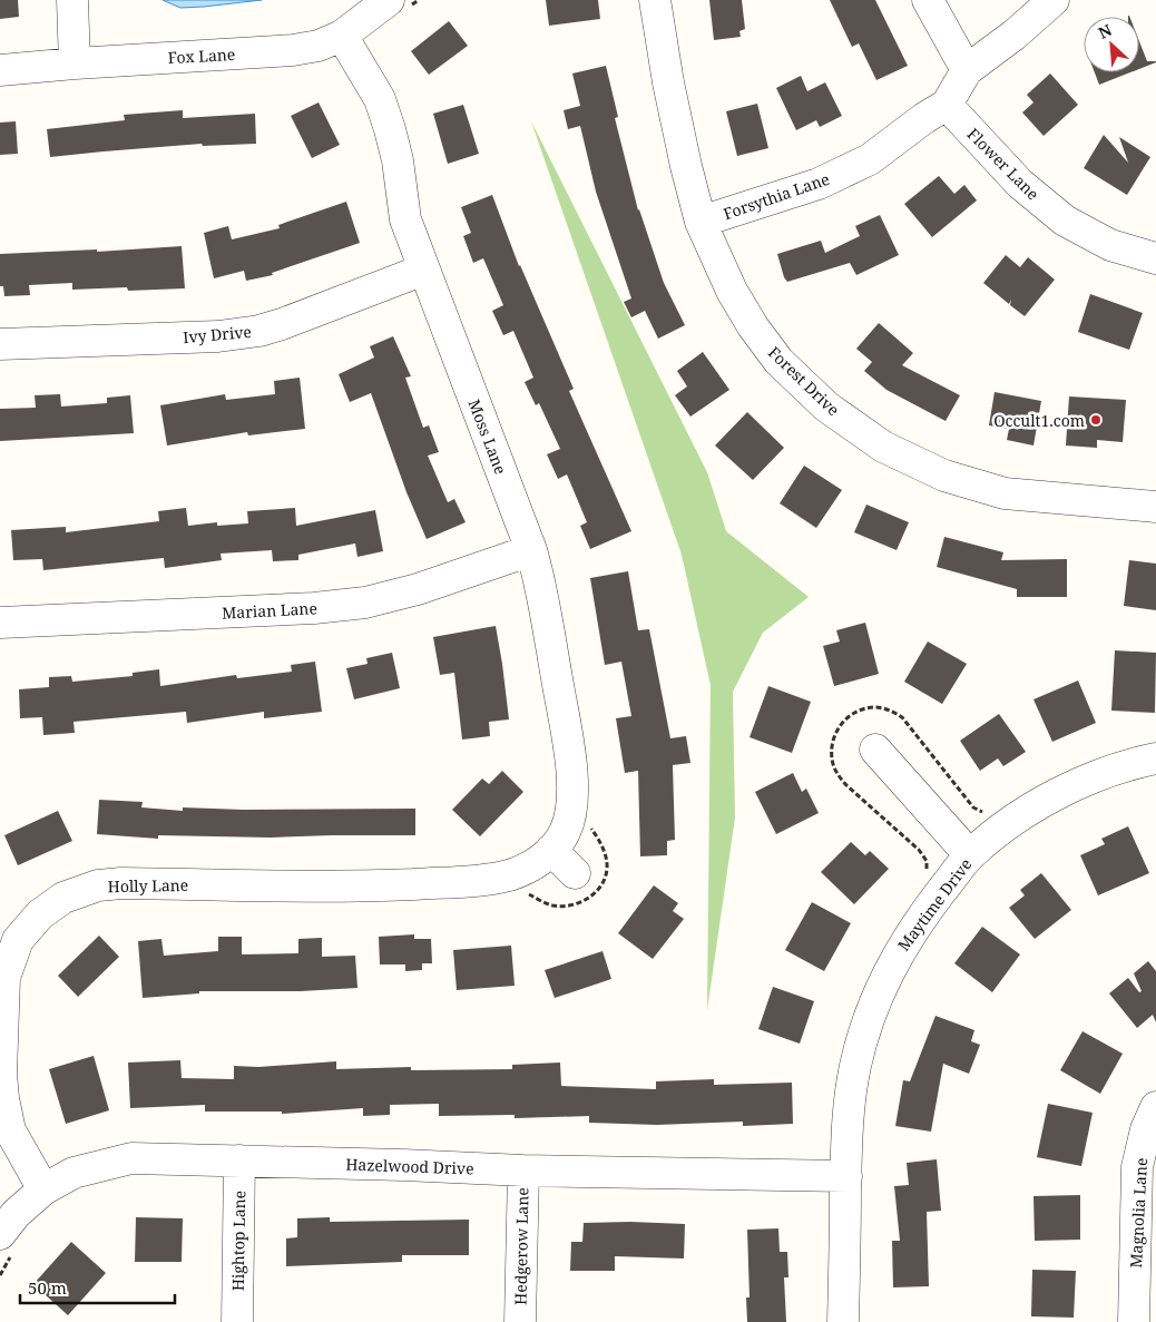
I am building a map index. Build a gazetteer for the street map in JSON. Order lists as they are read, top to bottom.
{
  "streets": {
    "street": [
      "Fox Lane",
      "Flower Lane",
      "Forsythia Lane",
      "Ivy Drive",
      "Forest Drive",
      "Moss Lane",
      "Marian Lane",
      "Holly Lane",
      "Maytime Drive",
      "Hazelwood Drive",
      "Magnolia Lane",
      "Hightop Lane",
      "Hedgerow Lane"
    ]
  },
  "crossings": [
    ["Fox Lane", "Moss Lane"],
    ["Flower Lane", "Forsythia Lane"],
    ["Forsythia Lane", "Forest Drive"],
    ["Ivy Drive", "Moss Lane"],
    ["Moss Lane", "Marian Lane"],
    ["Moss Lane", "Holly Lane"],
    ["Holly Lane", "Hazelwood Drive"],
    ["Maytime Drive", "Hazelwood Drive"],
    ["Hazelwood Drive", "Hightop Lane"],
    ["Hazelwood Drive", "Hedgerow Lane"]
  ],
  "places": ["Occult1.com"],
  "scale_bar": "50 m",
  "north": "top left"
}
